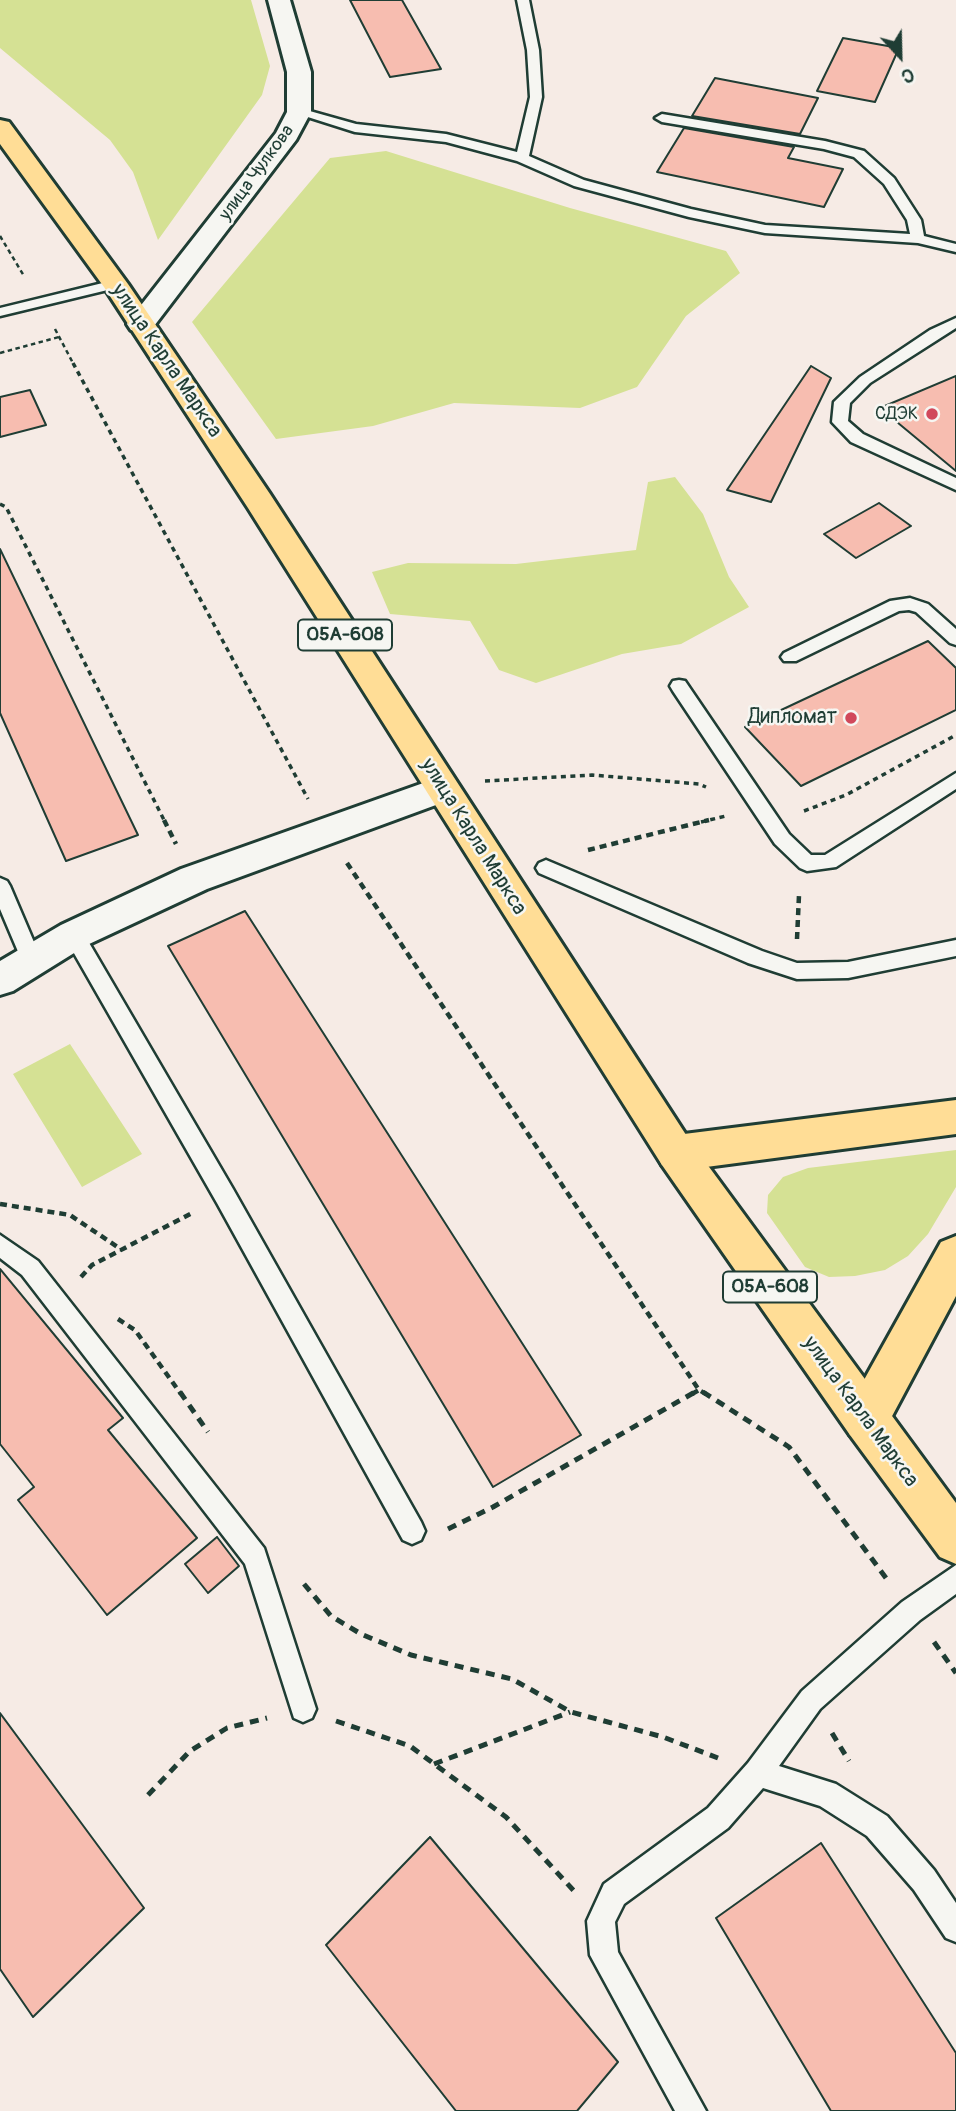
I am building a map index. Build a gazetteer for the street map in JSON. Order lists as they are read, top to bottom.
{
  "streets": {
    "main road": ["улица Карла Маркса", "05А-608"],
    "street": ["улица Чулкова"]
  },
  "crossings": [
    ["улица Чулкова", "улица Карла Маркса"]
  ],
  "places": ["СДЭК", "Дипломат"],
  "north": "bottom"
}
